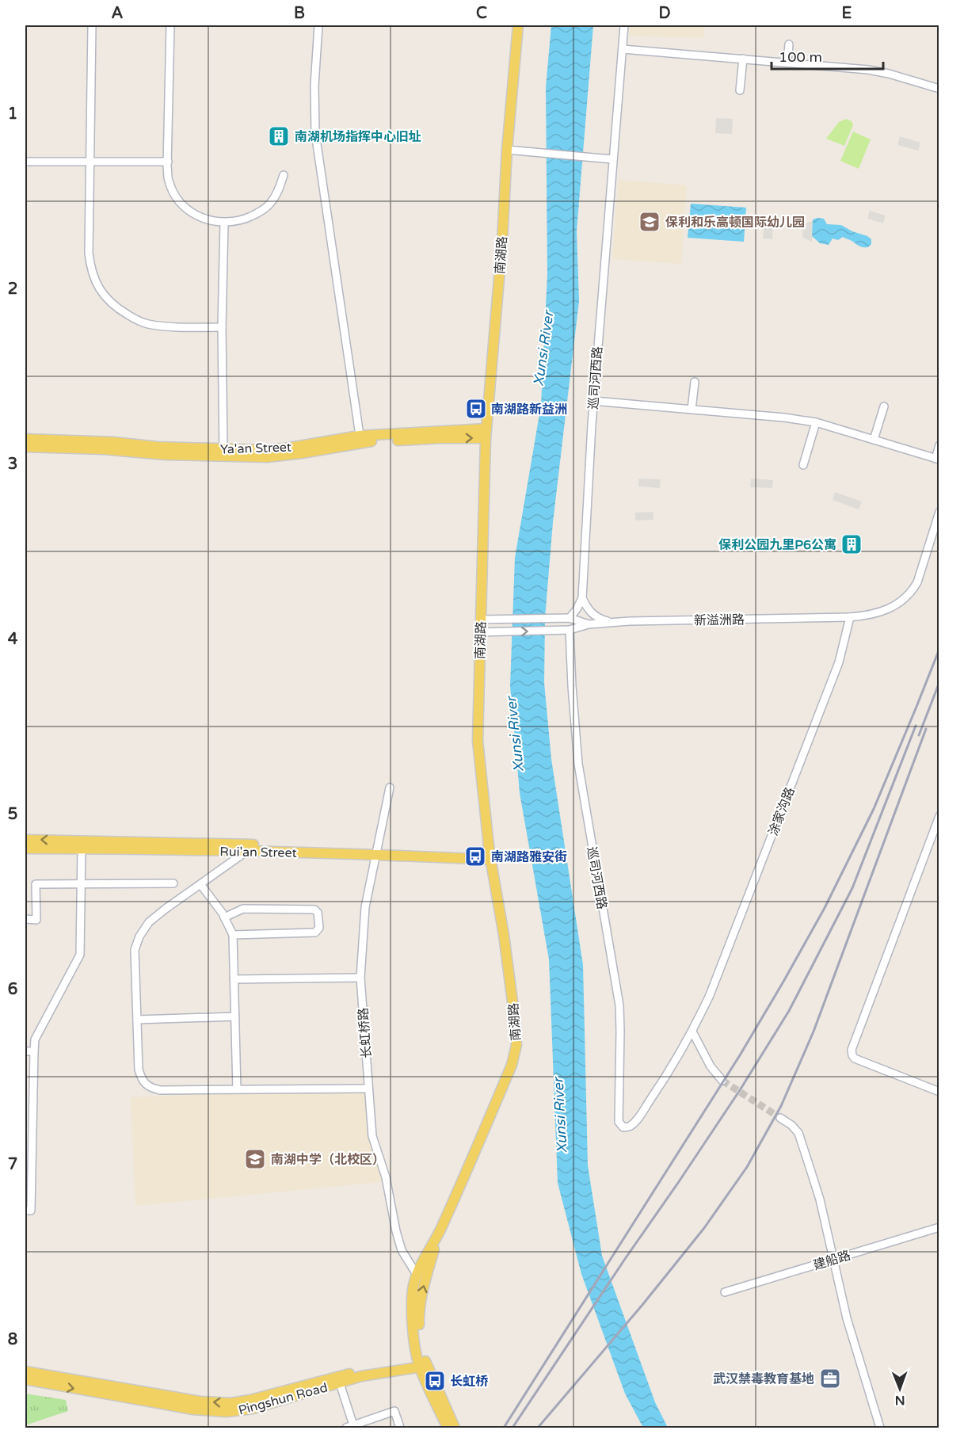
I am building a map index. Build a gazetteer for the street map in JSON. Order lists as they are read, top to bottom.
{
  "streets": {
    "main road": [
      "南湖路",
      "Ya'an Street",
      "Rui'an Street",
      "Pingshun Road"
    ],
    "street": [
      "巡司河西路",
      "新溢洲路",
      "涂家沟路",
      "长虹桥路",
      "建船路"
    ]
  },
  "crossings": [
    ["南湖路", "Ya'an Street"],
    ["南湖路", "Rui'an Street"],
    ["巡司河西路", "涂家沟路"],
    ["新溢洲路", "涂家沟路"],
    ["Rui'an Street", "长虹桥路"]
  ],
  "water": ["Xunsi River"],
  "places": {
    "building": ["南湖机场指挥中心旧址", "保利公园九里P6公寓"],
    "school or university": ["保利和乐高顿国际幼儿园", "南湖中学（北校区）"],
    "bus stop": ["南湖路新益洲", "南湖路雅安街", "长虹桥"],
    "office": ["武汉禁毒教育基地"]
  },
  "scale_bar": "100 m",
  "north": "bottom",
  "grid": {
    "columns": [
      "A",
      "B",
      "C",
      "D",
      "E"
    ],
    "rows": [
      "1",
      "2",
      "3",
      "4",
      "5",
      "6",
      "7",
      "8"
    ]
  }
}
